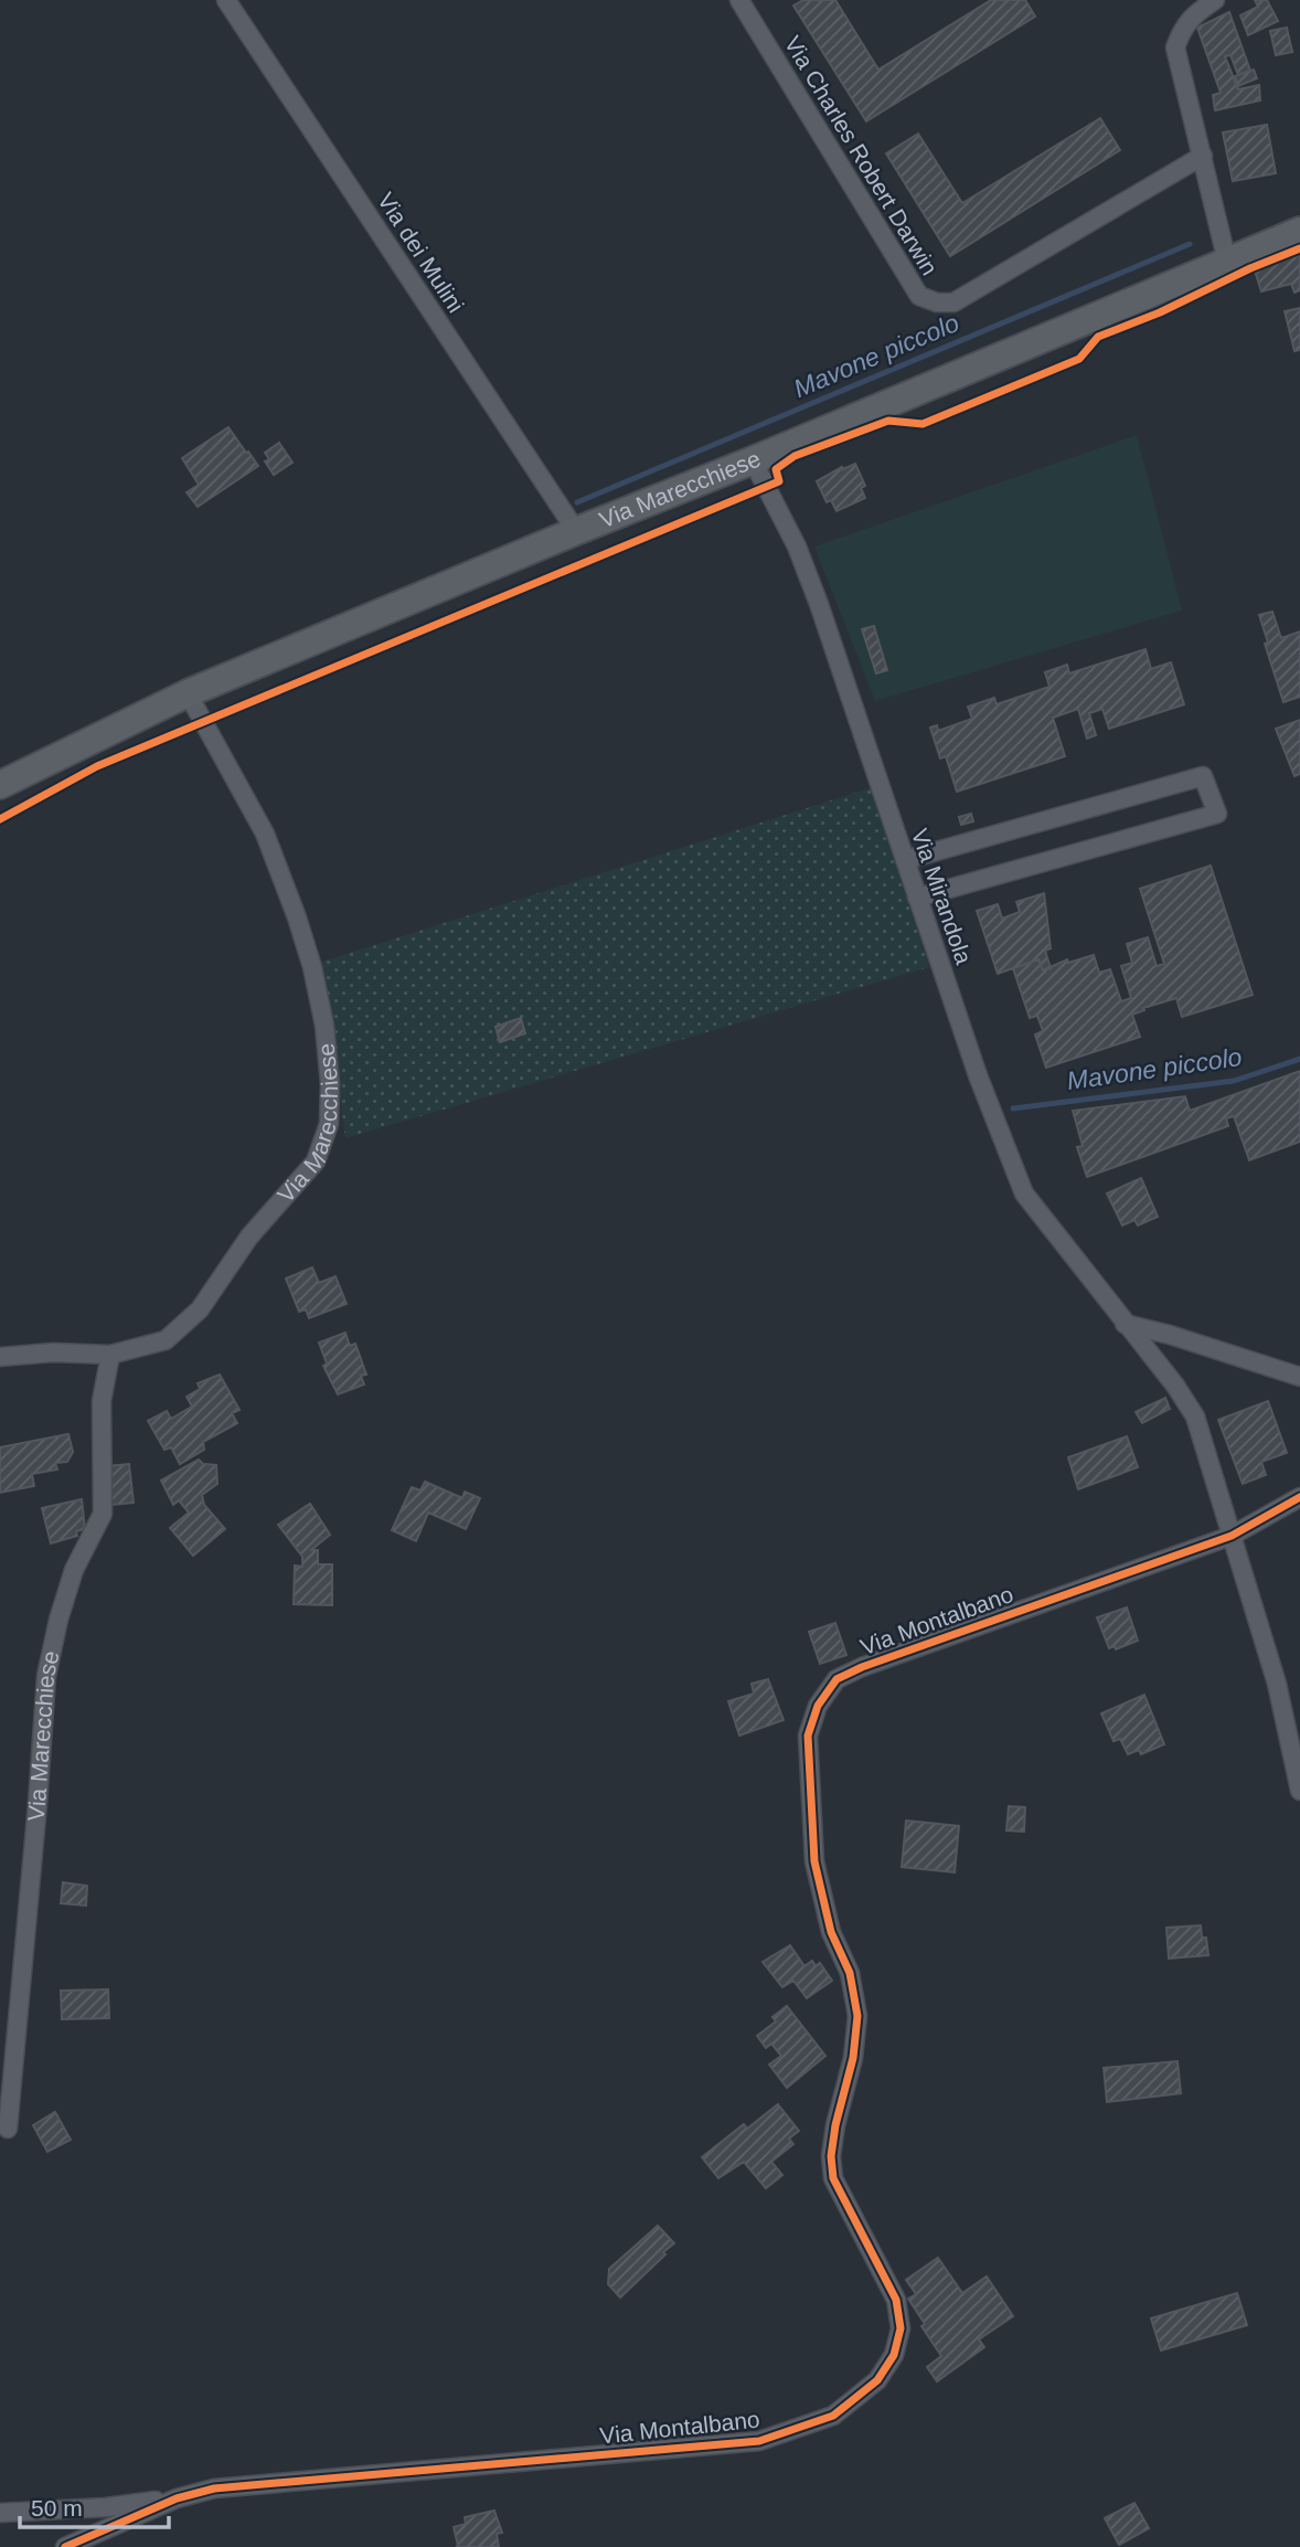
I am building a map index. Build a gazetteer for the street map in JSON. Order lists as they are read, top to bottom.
{
  "streets": {
    "main road": ["Via Marecchiese"],
    "street": [
      "Via Charles Robert Darwin",
      "Via dei Mulini",
      "Via Mirandola",
      "Via Montalbano"
    ]
  },
  "crossings": [
    ["Via dei Mulini", "Via Marecchiese"],
    ["Via Marecchiese", "Via Mirandola"],
    ["Via Mirandola", "Via Montalbano"]
  ],
  "water": ["Mavone piccolo"],
  "scale_bar": "50 m"
}
